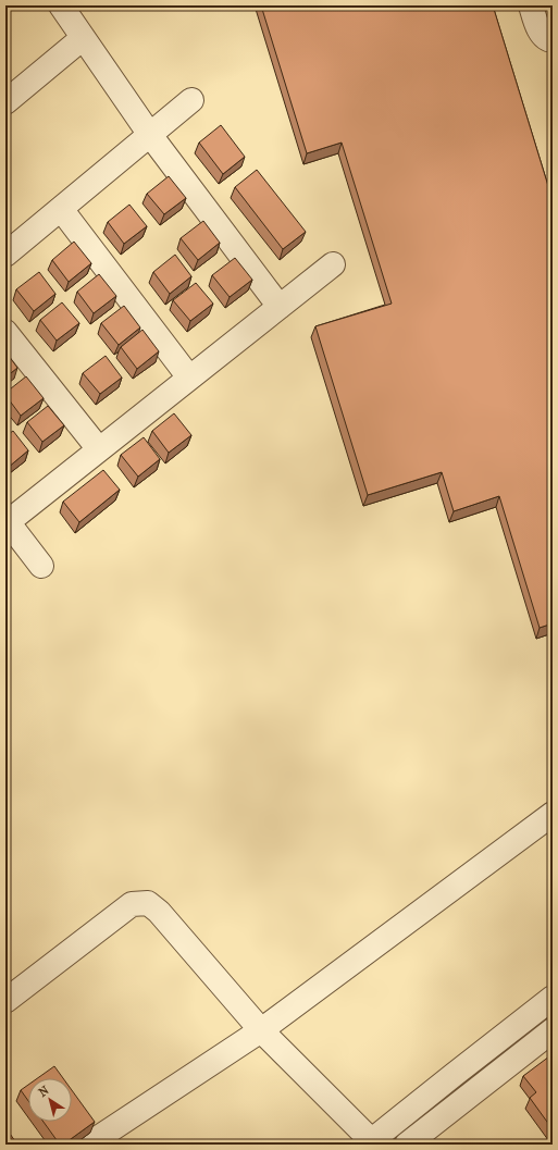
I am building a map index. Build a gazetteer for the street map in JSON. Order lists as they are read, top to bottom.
{
  "north": "top left"
}
